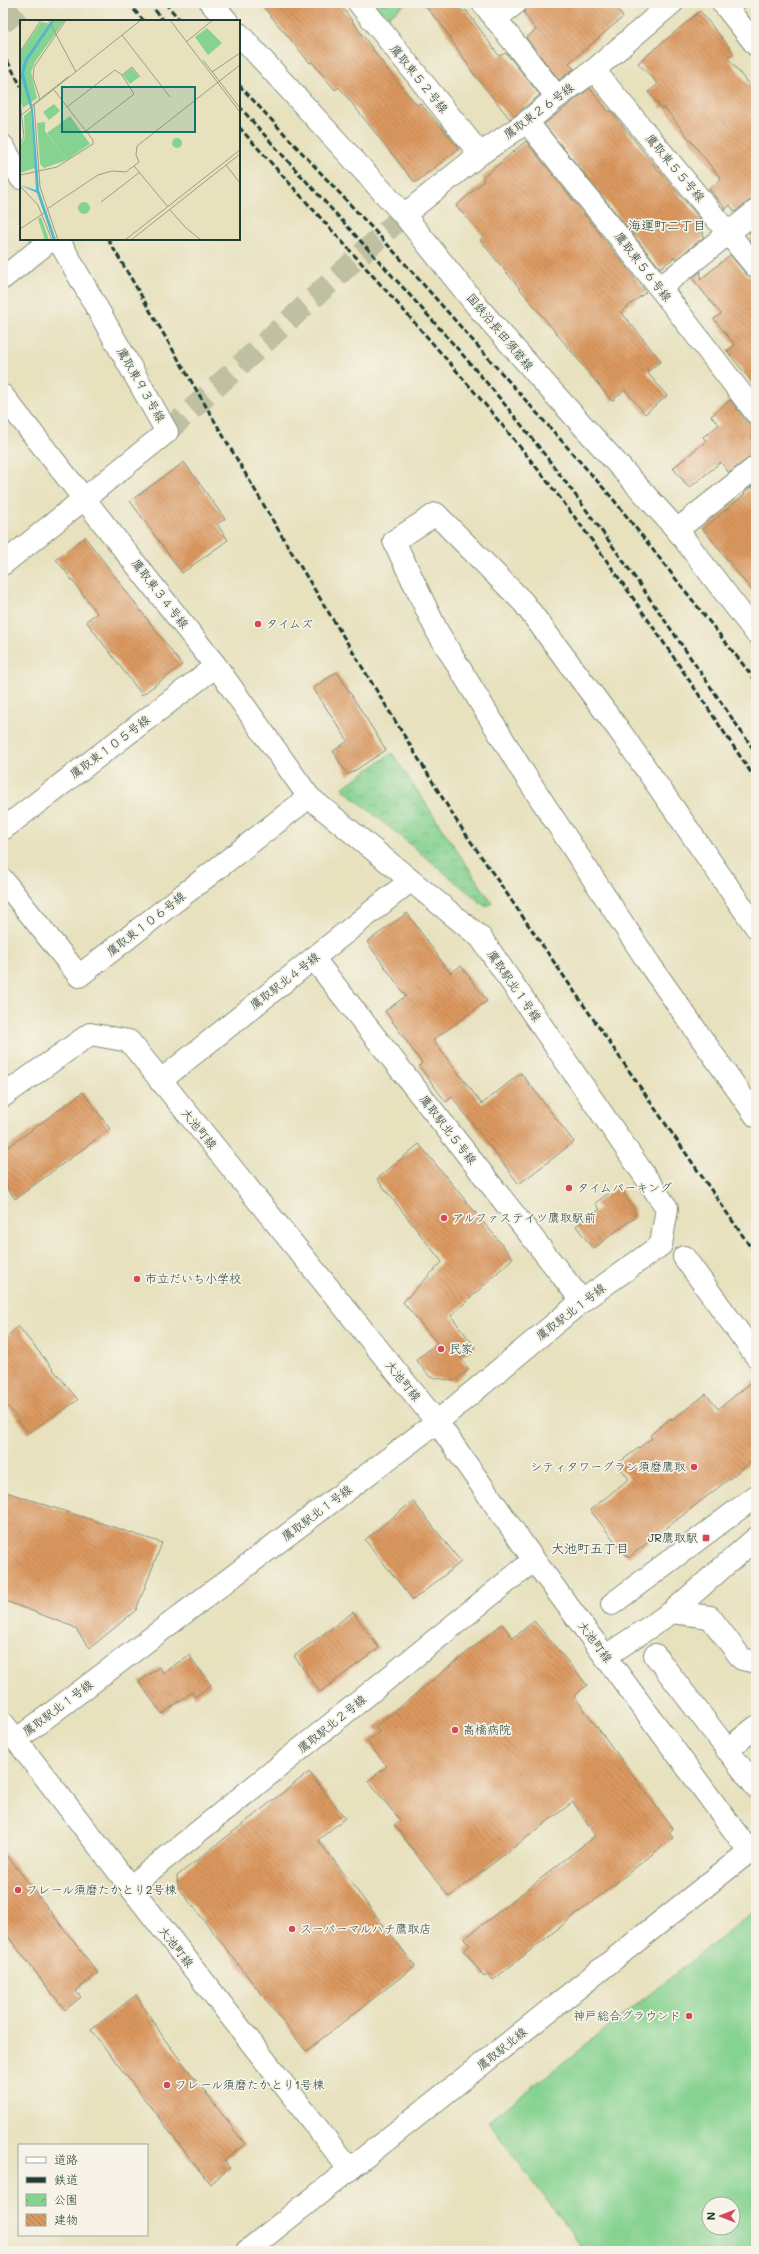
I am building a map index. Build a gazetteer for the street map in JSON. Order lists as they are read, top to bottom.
{
  "streets": {
    "street": [
      "鷹取東５２号線",
      "鷹取東２６号線",
      "鷹取東５５号線",
      "鷹取東５６号線",
      "国鉄沿長田須磨線",
      "鷹取東９３号線",
      "鷹取東３４号線",
      "鷹取東１０５号線",
      "鷹取東１０６号線",
      "鷹取駅北４号線",
      "鷹取駅北１号線",
      "大池町線",
      "鷹取駅北５号線",
      "鷹取駅北２号線",
      "鷹取駅北線"
    ]
  },
  "crossings": [
    ["鷹取東５２号線", "鷹取東２６号線"],
    ["鷹取東２６号線", "鷹取東５５号線"],
    ["鷹取東２６号線", "鷹取東５６号線"],
    ["鷹取東２６号線", "国鉄沿長田須磨線"],
    ["鷹取東９３号線", "鷹取東３４号線"],
    ["鷹取東３４号線", "鷹取東１０５号線"],
    ["鷹取東３４号線", "鷹取東１０６号線"],
    ["鷹取東３４号線", "鷹取駅北１号線"],
    ["鷹取東１０６号線", "鷹取駅北１号線"],
    ["鷹取駅北４号線", "鷹取駅北１号線"],
    ["鷹取駅北４号線", "大池町線"],
    ["鷹取駅北４号線", "鷹取駅北５号線"],
    ["鷹取駅北１号線", "大池町線"],
    ["鷹取駅北１号線", "鷹取駅北５号線"],
    ["大池町線", "鷹取駅北２号線"],
    ["大池町線", "鷹取駅北線"]
  ],
  "districts": ["海運町二丁目", "大池町五丁目"],
  "places": {
    "other": [
      "タイムズ",
      "タイムパーキング",
      "アルファステイツ鷹取駅前",
      "市立だいち小学校",
      "民家",
      "シティタワーグラン須磨鷹取",
      "高橋病院",
      "フレール須磨たかとり2号棟",
      "スーパーマルハチ鷹取店",
      "神戸総合グラウンド",
      "フレール須磨たかとり1号棟"
    ],
    "transit": ["JR鷹取駅"]
  },
  "legend": [
    "道路",
    "鉄道",
    "公園",
    "建物"
  ],
  "north": "left"
}
